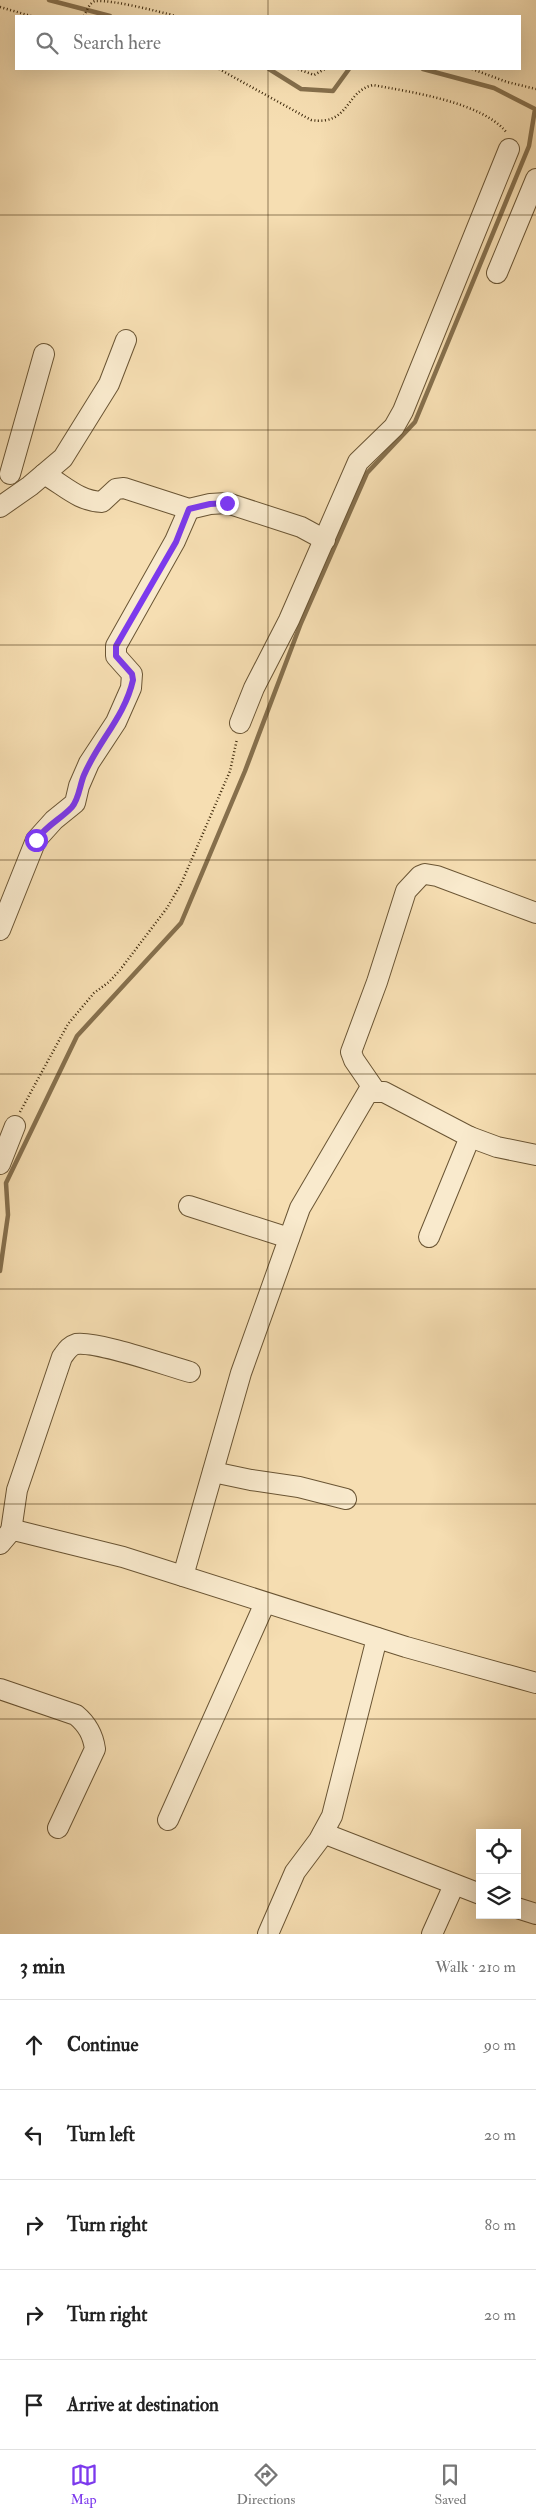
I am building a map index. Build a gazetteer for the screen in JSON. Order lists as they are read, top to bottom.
{
  "page": {
    "search": "Search here",
    "heading": ["3 min", "Walk · 210 m"],
    "list": [
      ["Continue", "90 m"],
      ["Turn left", "20 m"],
      ["Turn right", "80 m"],
      ["Turn right", "20 m"],
      "Arrive at destination"
    ],
    "nav": ["Map", "Directions", "Saved"]
  }
}
